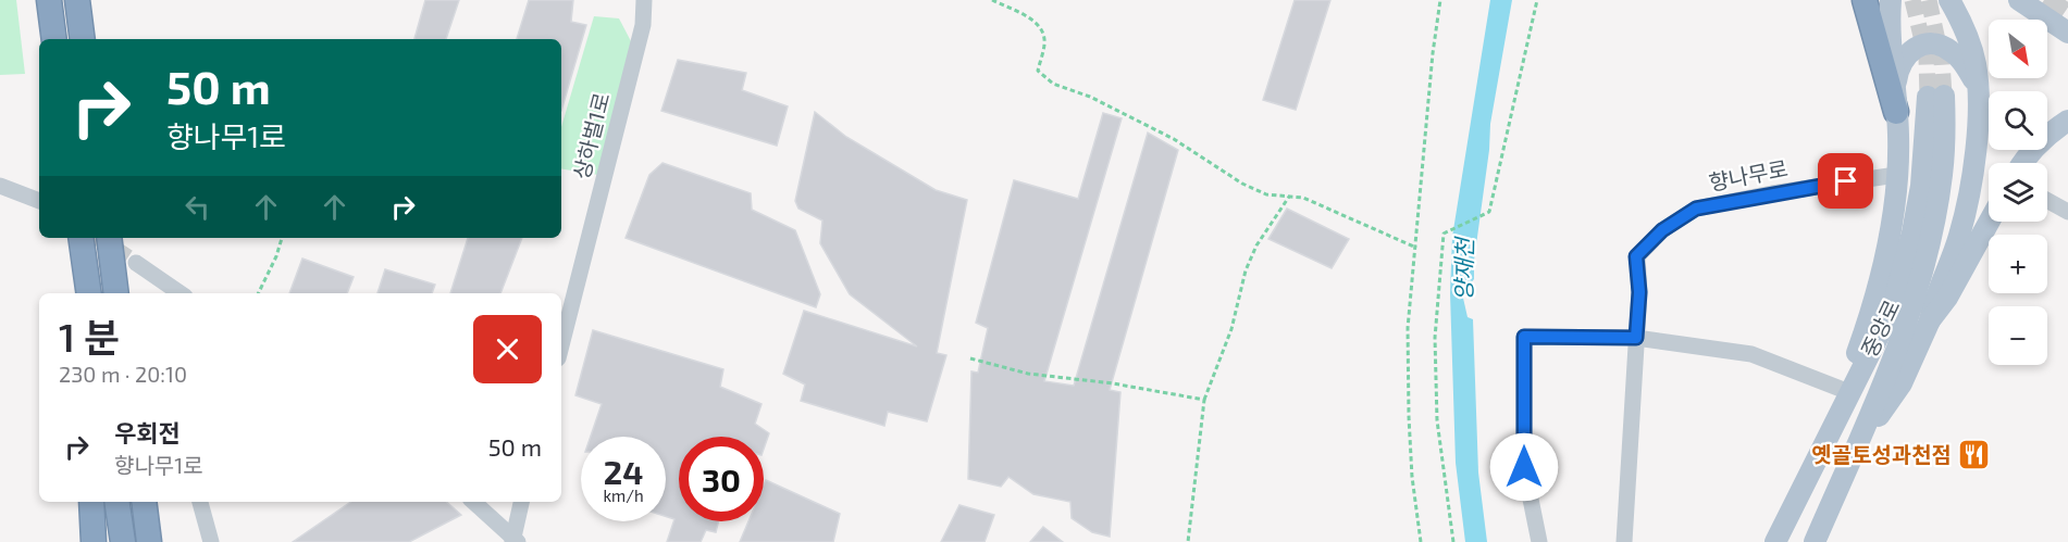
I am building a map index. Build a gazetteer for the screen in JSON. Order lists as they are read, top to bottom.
{
  "streets": {
    "main road": ["중앙로"],
    "street": ["상하벌1로", "향나무로"]
  },
  "water": ["양재천"],
  "places": {
    "restaurant": ["옛골토성과천점"]
  },
  "north": "bottom right",
  "page": {
    "map_buttons": ["+", "−"],
    "turn": ["50 m", "향나무1로"],
    "heading": ["1 분", "230 m · 20:10"],
    "list": [
      {
        "name": "우회전",
        "note": "향나무1로",
        "value": "50 m"
      }
    ],
    "speed": "24 km/h",
    "limit": "30"
  }
}
